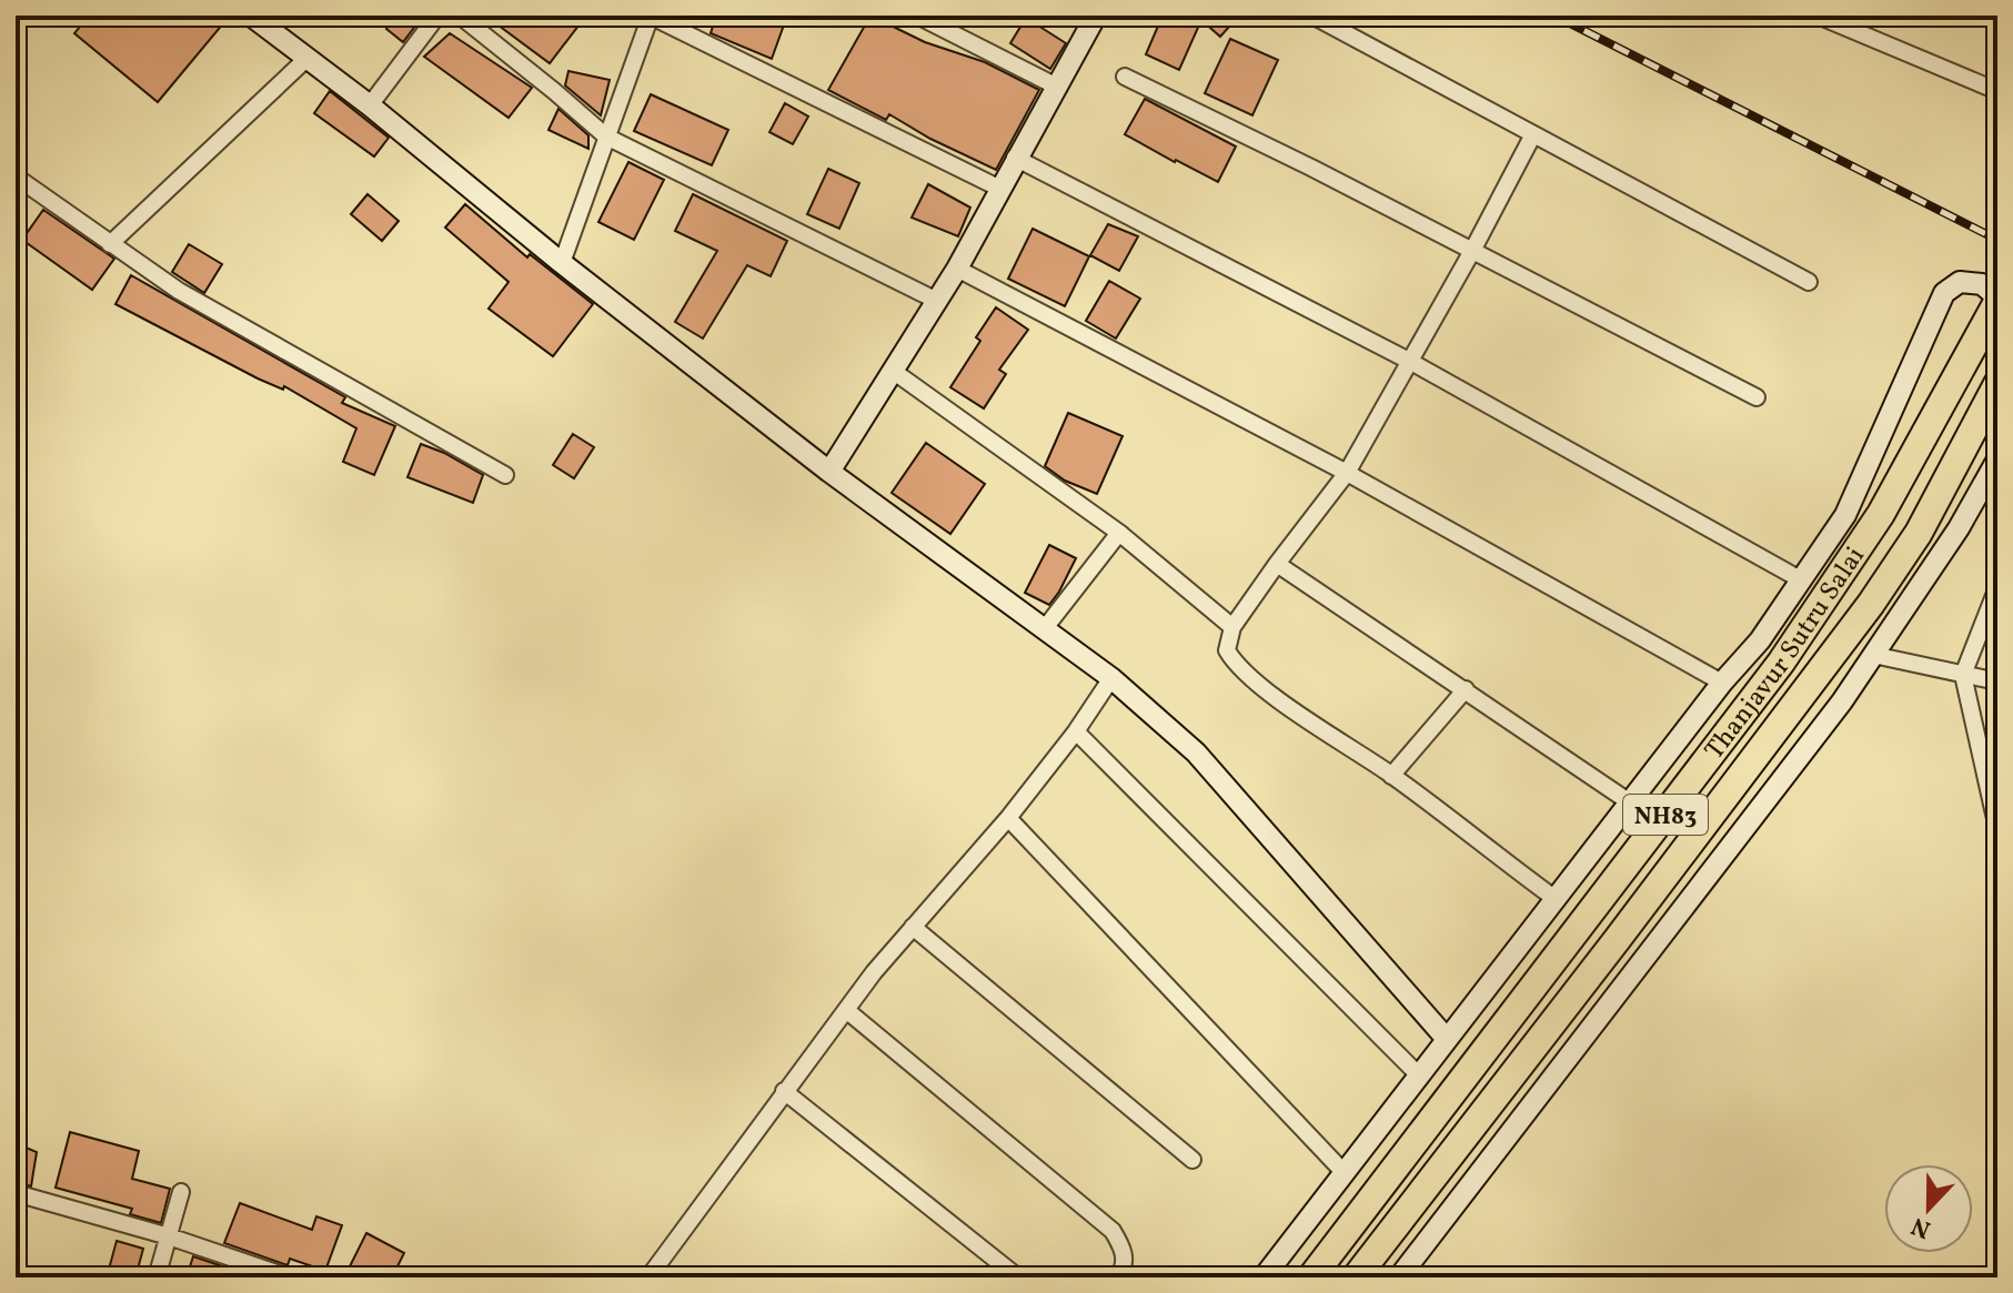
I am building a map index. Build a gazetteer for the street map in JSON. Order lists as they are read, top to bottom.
{
  "streets": {
    "highway": ["Thanjavur Sutru Salai", "NH83"]
  },
  "north": "bottom"
}
